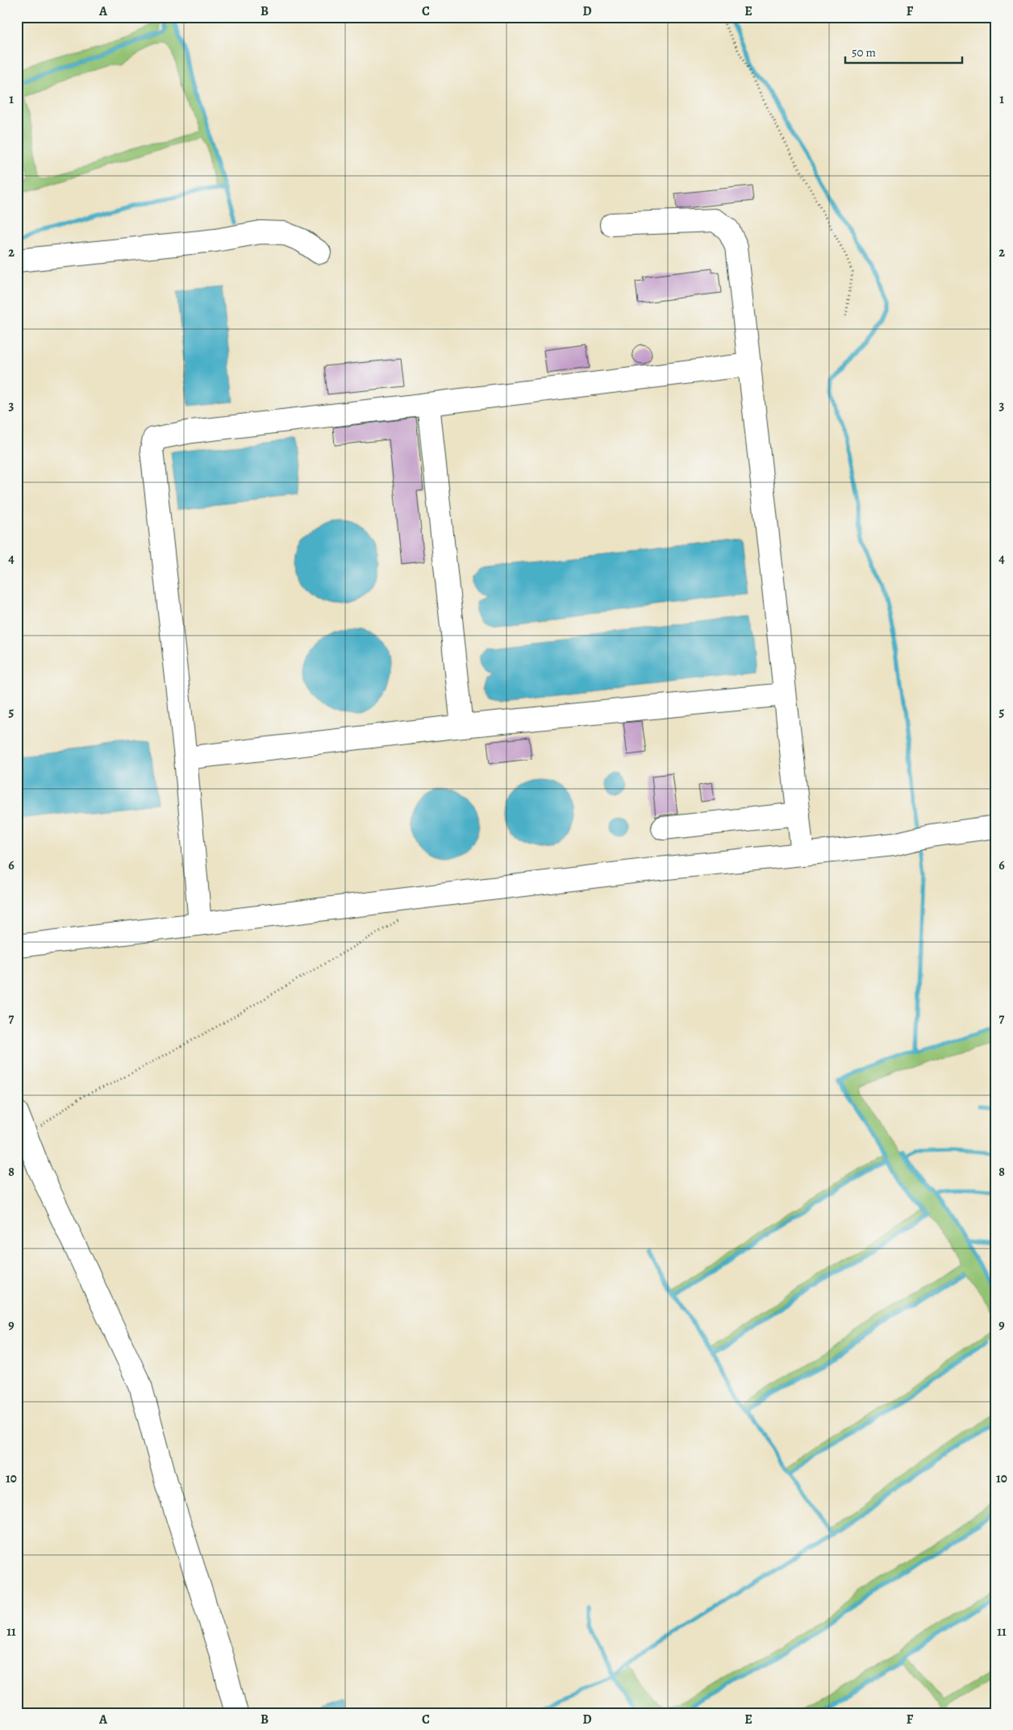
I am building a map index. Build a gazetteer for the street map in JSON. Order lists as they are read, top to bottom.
{
  "scale_bar": "50 m",
  "grid": {
    "columns": [
      "A",
      "B",
      "C",
      "D",
      "E",
      "F"
    ],
    "rows": [
      "1",
      "2",
      "3",
      "4",
      "5",
      "6",
      "7",
      "8",
      "9",
      "10",
      "11"
    ]
  }
}
